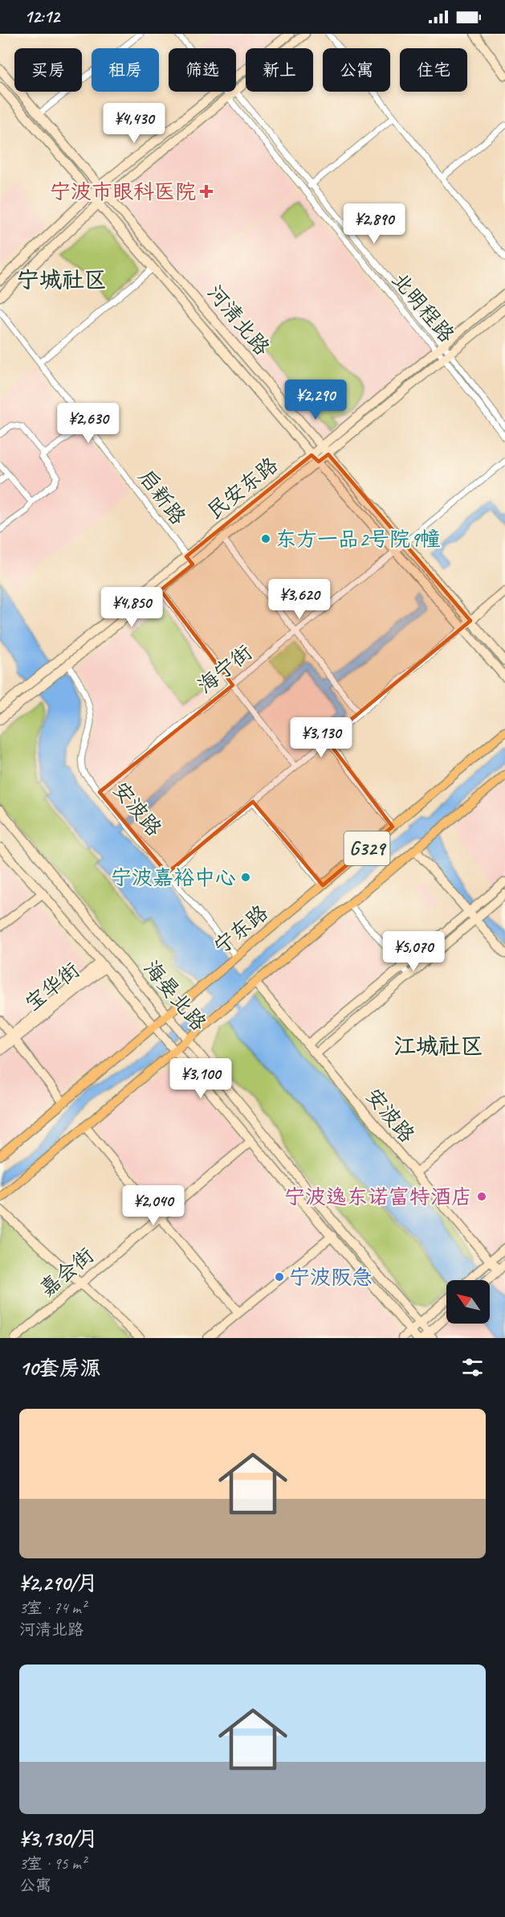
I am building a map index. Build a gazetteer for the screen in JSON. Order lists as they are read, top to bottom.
{
  "streets": {
    "main road": [
      "河清北路",
      "民安东路",
      "安波路",
      "G329",
      "宁东路",
      "宝华街",
      "海晏北路",
      "嘉会街"
    ],
    "street": ["北明程路", "启新路", "海宁街"]
  },
  "crossings": [
    ["北明程路", "民安东路"],
    ["河清北路", "民安东路"],
    ["河清北路", "海宁街"],
    ["民安东路", "启新路"],
    ["民安东路", "安波路"],
    ["海宁街", "安波路"],
    ["安波路", "G329"],
    ["安波路", "宁东路"],
    ["G329", "海晏北路"],
    ["宁东路", "海晏北路"],
    ["宝华街", "海晏北路"],
    ["海晏北路", "嘉会街"]
  ],
  "districts": ["宁城社区", "江城社区"],
  "places": {
    "health": ["宁波市眼科医院"],
    "other": [
      "东方一品2号院9幢",
      "宁波嘉裕中心",
      "宁波逸东诺富特酒店",
      "宁波阪急"
    ]
  },
  "north": "top left",
  "page": {
    "status": "12:12",
    "chip": [
      "买房",
      "租房",
      "筛选",
      "新上",
      "公寓",
      "住宅"
    ],
    "price": [
      "¥4,430",
      "¥2,890",
      "¥2,290",
      "¥2,630",
      "¥3,620",
      "¥4,850",
      "¥3,130",
      "¥5,070",
      "¥3,100",
      "¥2,040"
    ],
    "heading": "10套房源",
    "list": [
      {
        "name": "¥2,290/月",
        "note": "3室 · 74 m² · 河清北路"
      },
      {
        "name": "¥3,130/月",
        "note": "3室 · 95 m² · 公寓"
      }
    ]
  }
}
